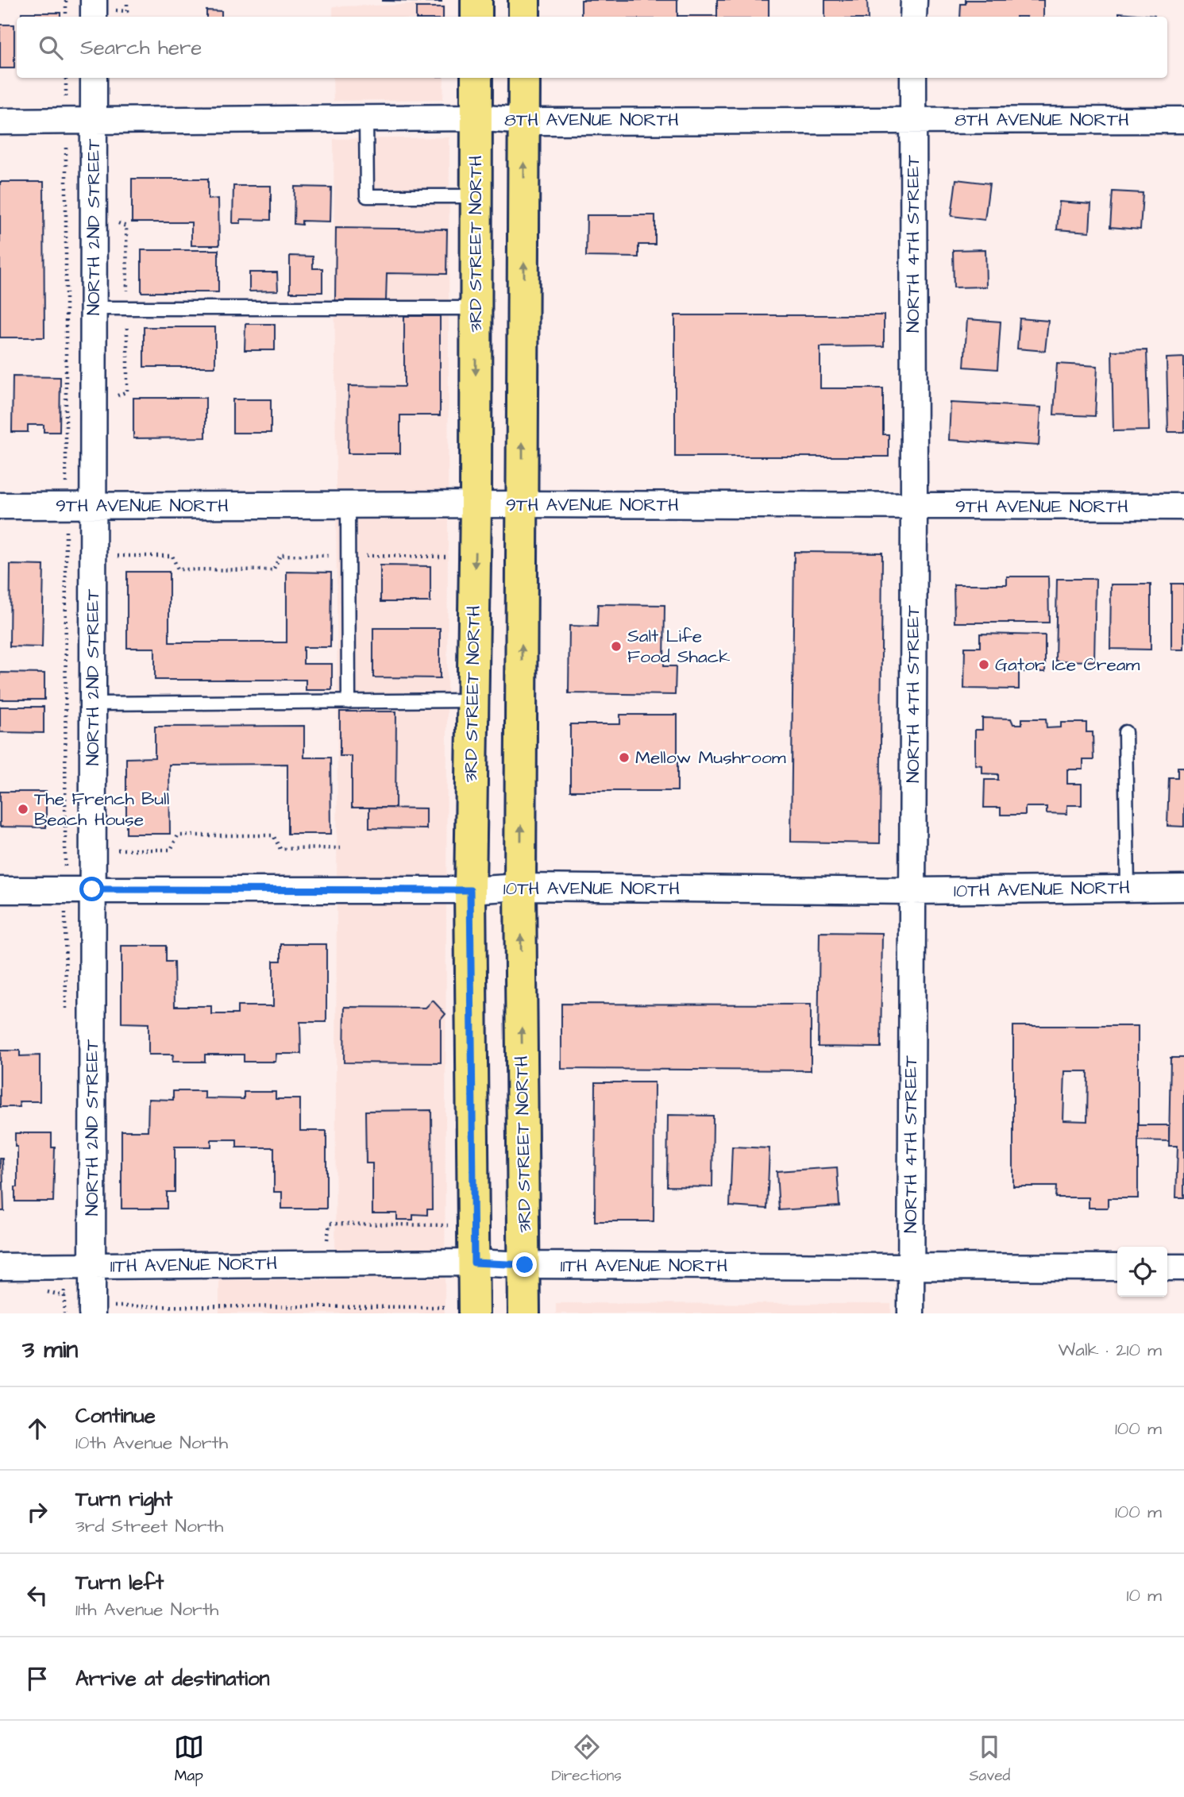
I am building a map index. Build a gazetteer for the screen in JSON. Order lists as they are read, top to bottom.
{
  "streets": {
    "main road": ["3RD STREET NORTH"],
    "street": [
      "8TH AVENUE NORTH",
      "NORTH 2ND STREET",
      "NORTH 4TH STREET",
      "9TH AVENUE NORTH",
      "10TH AVENUE NORTH",
      "11TH AVENUE NORTH"
    ]
  },
  "crossings": [
    ["8TH AVENUE NORTH", "NORTH 2ND STREET"],
    ["8TH AVENUE NORTH", "3RD STREET NORTH"],
    ["8TH AVENUE NORTH", "NORTH 4TH STREET"],
    ["NORTH 2ND STREET", "9TH AVENUE NORTH"],
    ["NORTH 2ND STREET", "10TH AVENUE NORTH"],
    ["NORTH 2ND STREET", "11TH AVENUE NORTH"],
    ["3RD STREET NORTH", "9TH AVENUE NORTH"],
    ["3RD STREET NORTH", "10TH AVENUE NORTH"],
    ["3RD STREET NORTH", "11TH AVENUE NORTH"],
    ["NORTH 4TH STREET", "9TH AVENUE NORTH"],
    ["NORTH 4TH STREET", "10TH AVENUE NORTH"],
    ["NORTH 4TH STREET", "11TH AVENUE NORTH"]
  ],
  "places": [
    "Salt Life Food Shack",
    "Gator Ice Cream",
    "Mellow Mushroom",
    "The French Bull Beach House"
  ],
  "page": {
    "search": "Search here",
    "heading": ["3 min", "Walk · 210 m"],
    "list": [
      ["Continue", "10th Avenue North", "100 m"],
      ["Turn right", "3rd Street North", "100 m"],
      ["Turn left", "11th Avenue North", "10 m"],
      "Arrive at destination"
    ],
    "nav": ["Map", "Directions", "Saved"]
  }
}
